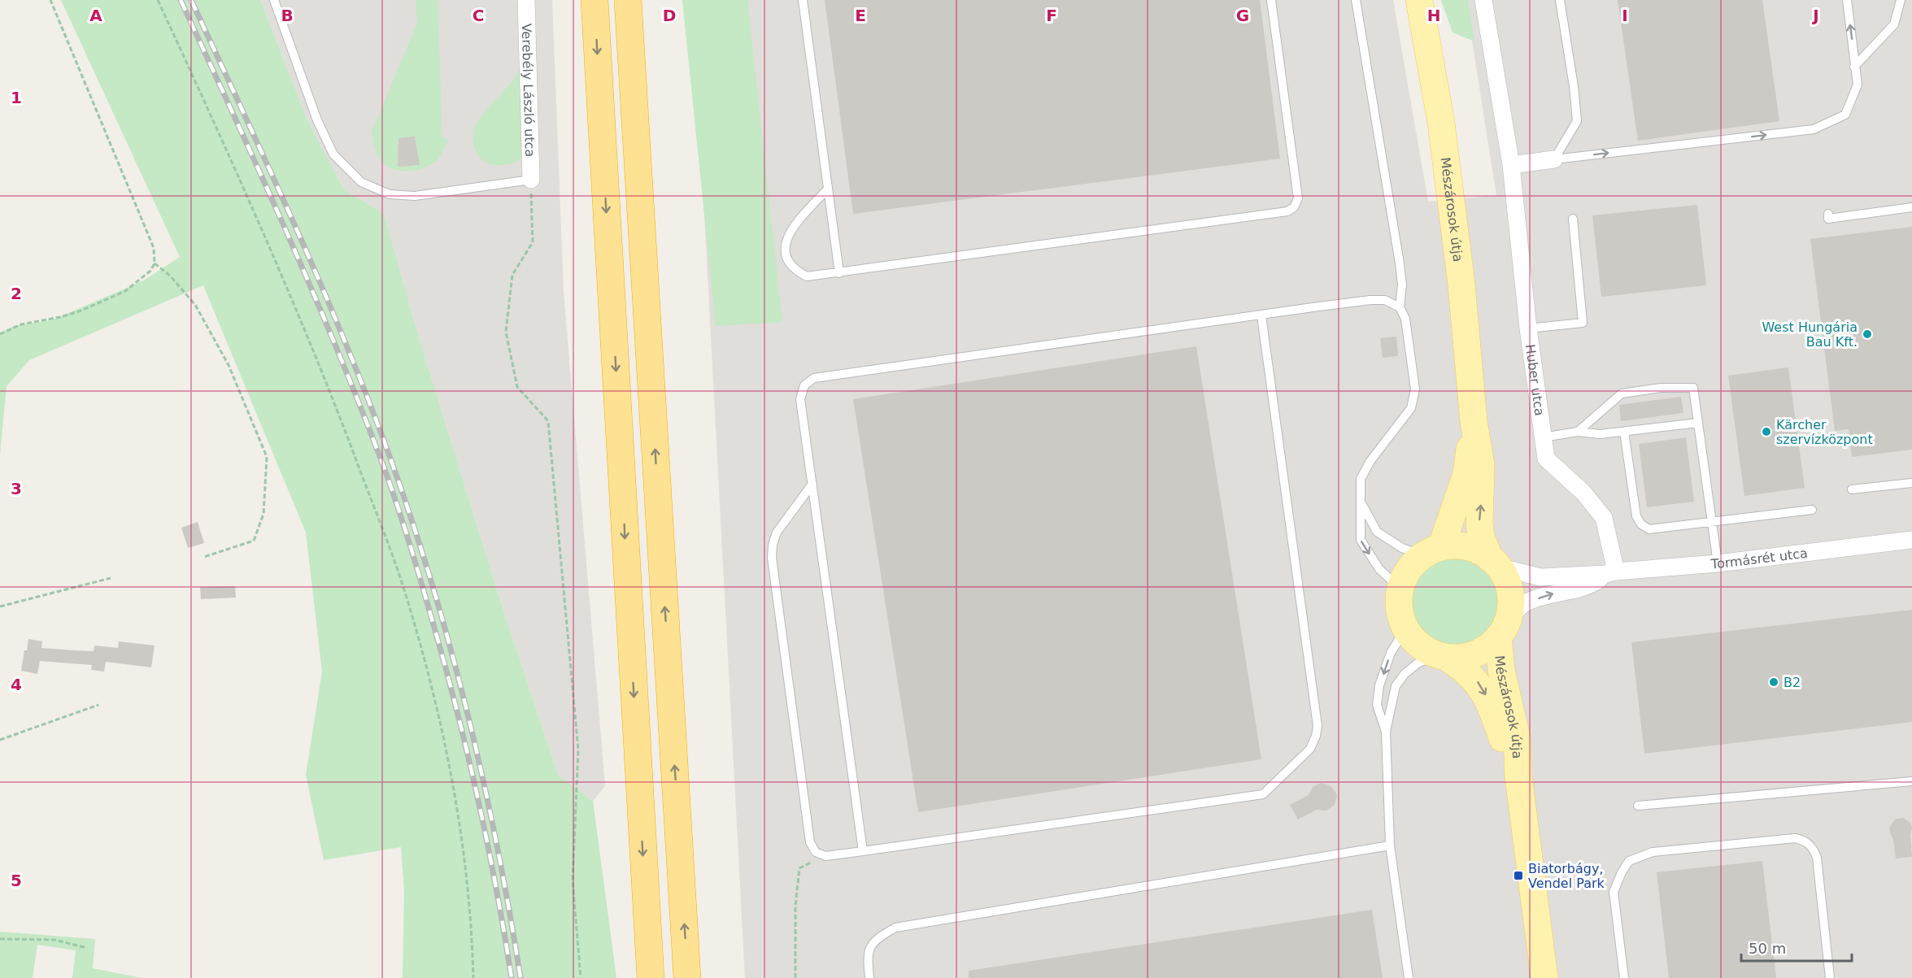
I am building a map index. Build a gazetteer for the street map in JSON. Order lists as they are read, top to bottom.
{
  "streets": {
    "main road": ["Mészárosok útja"],
    "street": ["Verebély László utca", "Huber utca", "Tormásrét utca"]
  },
  "crossings": [
    ["Mészárosok útja", "Tormásrét utca"],
    ["Huber utca", "Tormásrét utca"]
  ],
  "places": {
    "other": ["West Hungária Bau Kft.", "Kärcher szervízközpont", "B2"],
    "transit": ["Biatorbágy, Vendel Park"]
  },
  "scale_bar": "50 m",
  "grid": {
    "columns": [
      "A",
      "B",
      "C",
      "D",
      "E",
      "F",
      "G",
      "H",
      "I",
      "J"
    ],
    "rows": [
      "1",
      "2",
      "3",
      "4",
      "5"
    ]
  }
}
